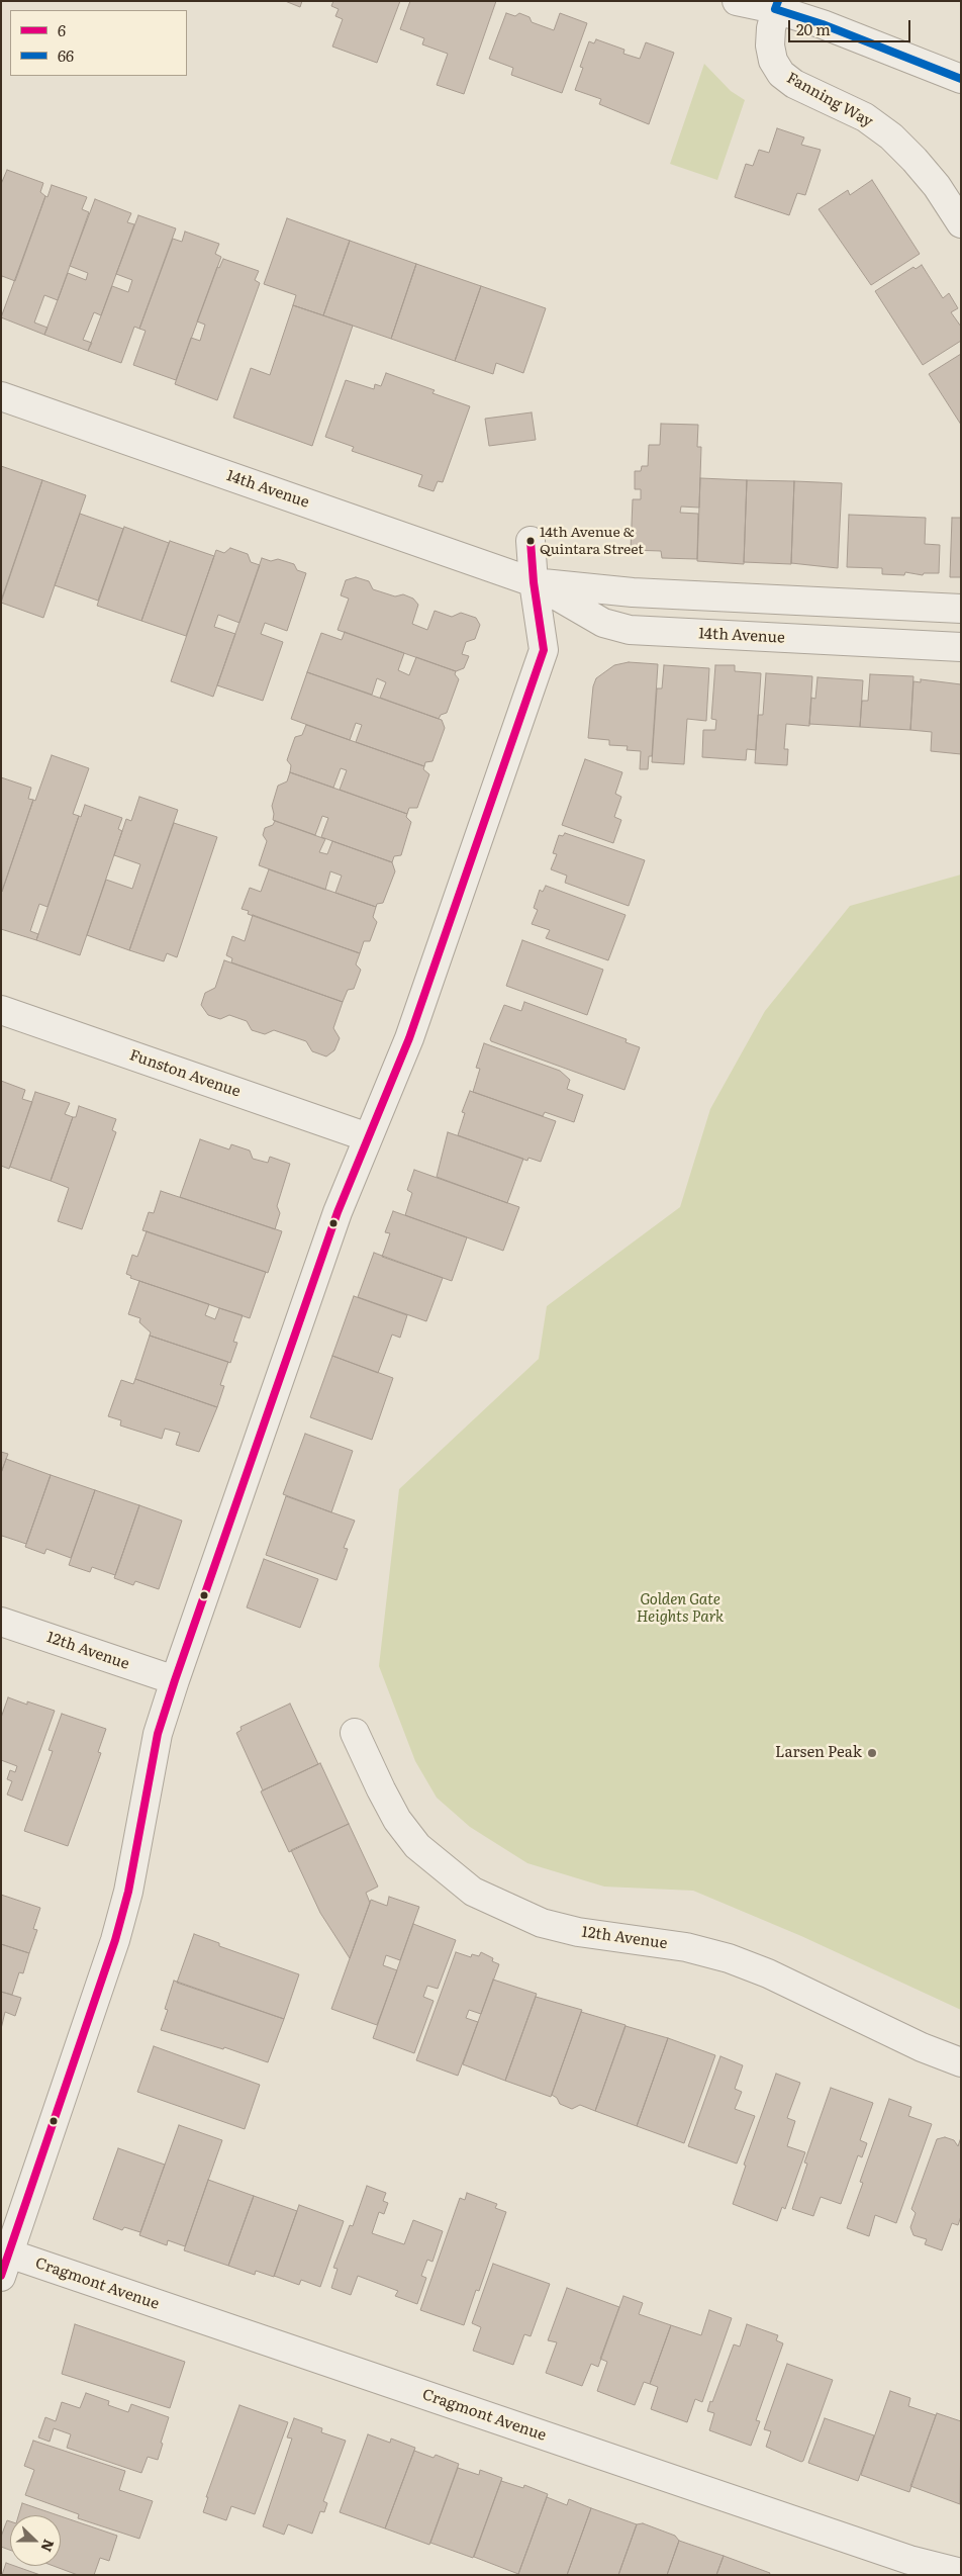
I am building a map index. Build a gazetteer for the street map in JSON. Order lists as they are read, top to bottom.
{
  "streets": {
    "street": [
      "Fanning Way",
      "14th Avenue",
      "Funston Avenue",
      "12th Avenue",
      "Cragmont Avenue"
    ]
  },
  "parks": ["Golden Gate Heights Park"],
  "places": ["14th Avenue & Quintara Street", "Larsen Peak"],
  "lines": ["transit line 66", "transit line 6"],
  "legend": ["6", "66"],
  "scale_bar": "20 m",
  "north": "right"
}
